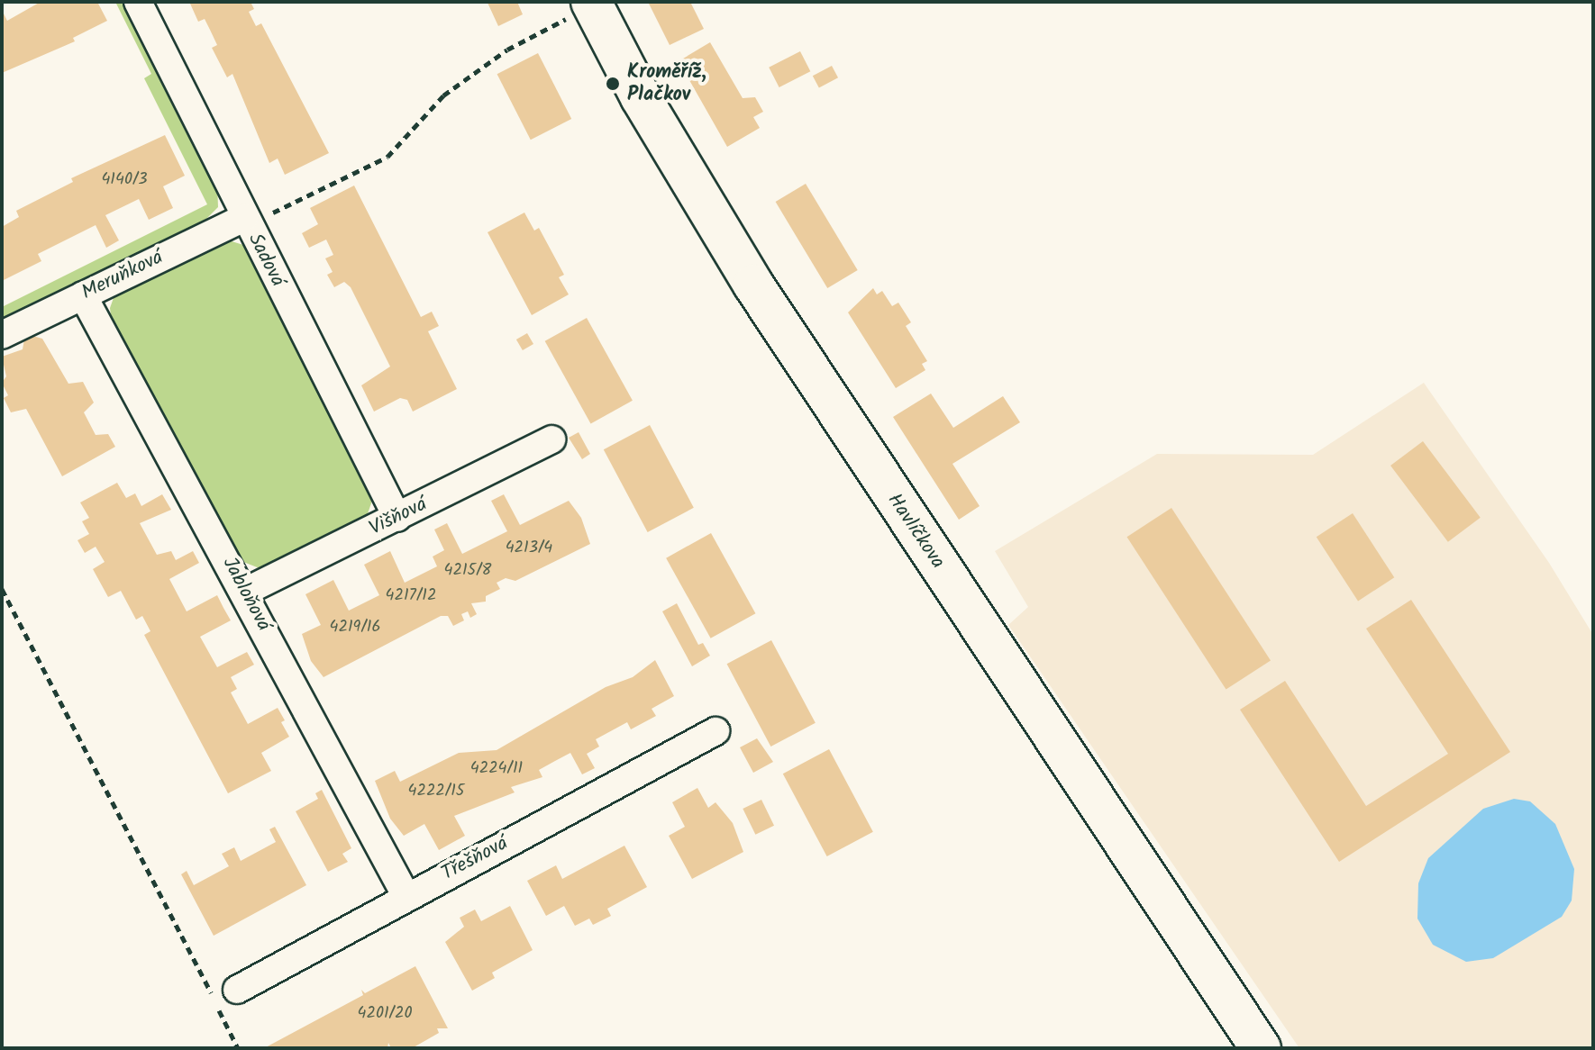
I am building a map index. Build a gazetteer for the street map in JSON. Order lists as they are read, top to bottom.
{
  "streets": {
    "street": [
      "Sadová",
      "Meruňková",
      "Višňová",
      "Havlíčkova",
      "Jabloňová",
      "Třešňová"
    ]
  },
  "crossings": [
    ["Sadová", "Meruňková"],
    ["Sadová", "Višňová"],
    ["Meruňková", "Jabloňová"],
    ["Višňová", "Jabloňová"],
    ["Jabloňová", "Třešňová"]
  ],
  "places": ["Kroměříž, Plačkov"],
  "house_numbers": [
    "4140/3",
    "4213/4",
    "4215/8",
    "4217/12",
    "4219/16",
    "4224/11",
    "4222/15",
    "4201/20"
  ]
}
